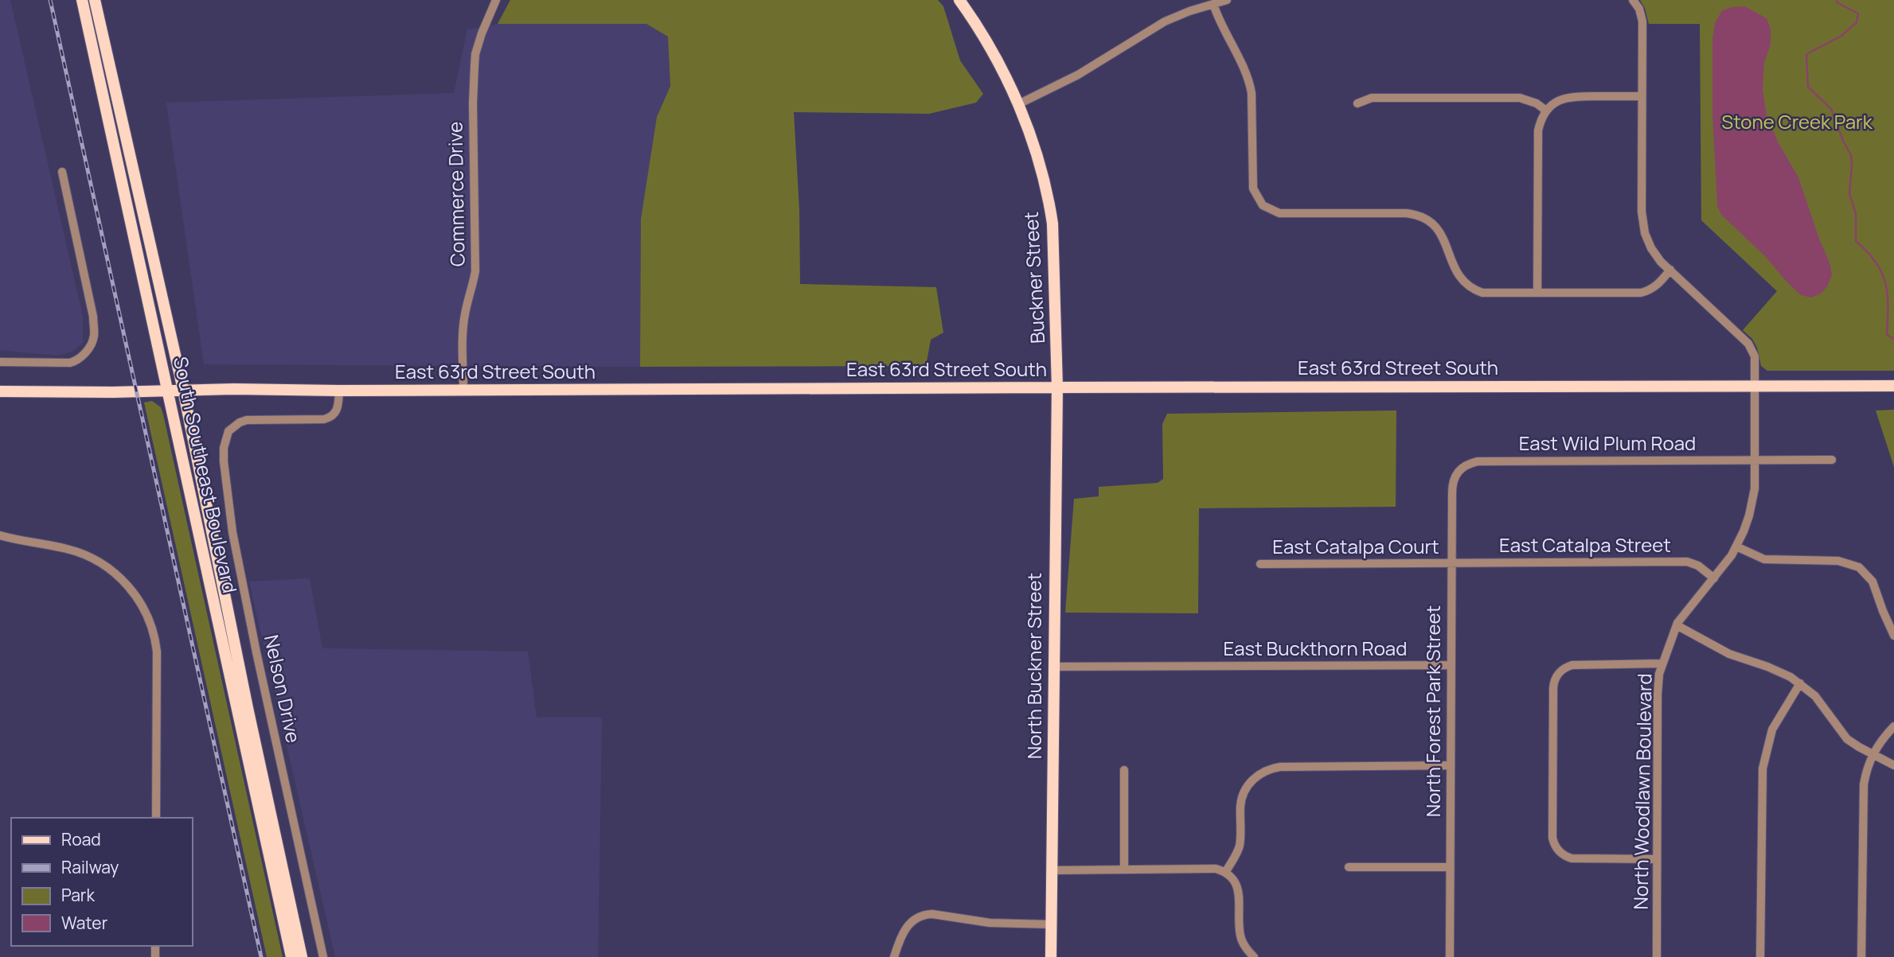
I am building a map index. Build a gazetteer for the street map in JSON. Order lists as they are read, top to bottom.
{
  "streets": {
    "main road": [
      "Buckner Street",
      "East 63rd Street South",
      "South Southeast Boulevard",
      "North Buckner Street"
    ],
    "street": [
      "Commerce Drive",
      "East Wild Plum Road",
      "East Catalpa Street",
      "East Catalpa Court",
      "East Buckthorn Road",
      "Nelson Drive",
      "North Forest Park Street",
      "North Woodlawn Boulevard"
    ]
  },
  "crossings": [
    ["Commerce Drive", "East 63rd Street South"],
    ["Buckner Street", "North Buckner Street"],
    ["East 63rd Street South", "South Southeast Boulevard"],
    ["East 63rd Street South", "North Buckner Street"],
    ["East 63rd Street South", "Nelson Drive"],
    ["East 63rd Street South", "North Woodlawn Boulevard"],
    ["East Wild Plum Road", "North Forest Park Street"],
    ["East Wild Plum Road", "North Woodlawn Boulevard"],
    ["East Catalpa Street", "East Catalpa Court"],
    ["East Catalpa Street", "North Forest Park Street"],
    ["East Catalpa Street", "North Woodlawn Boulevard"],
    ["East Catalpa Court", "North Forest Park Street"],
    ["East Buckthorn Road", "North Buckner Street"],
    ["East Buckthorn Road", "North Forest Park Street"]
  ],
  "parks": ["Stone Creek Park"],
  "legend": [
    "Road",
    "Railway",
    "Park",
    "Water"
  ]
}
